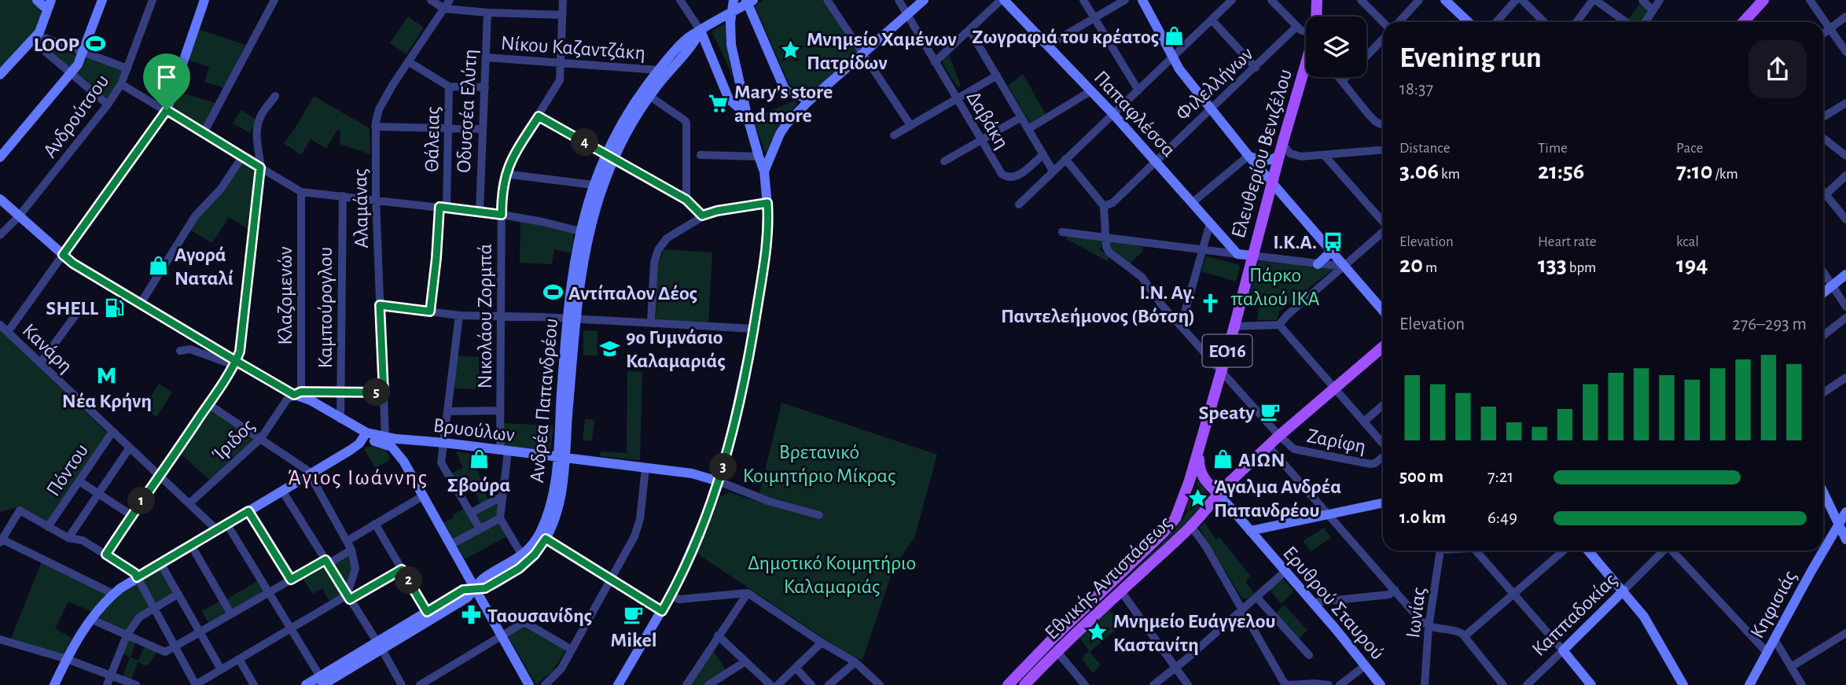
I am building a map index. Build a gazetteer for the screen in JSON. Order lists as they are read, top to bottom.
{
  "streets": {
    "main road": [
      "Παπαφλέσσα",
      "Ελευθερίου Βενιζέλου",
      "ΕΟ16",
      "Ανδρέα Παπανδρέου",
      "Βρυούλων",
      "Εθνικής Αντιστάσεως",
      "Ερυθρού Σταυρού",
      "Κηφισιάς",
      "Καππαδοκίας"
    ],
    "street": [
      "Νίκου Καζαντζάκη",
      "Φιλελλήνων",
      "Οδυσσέα Ελύτη",
      "Ανδρούτσου",
      "Δαβάκη",
      "Θάλειας",
      "Αλαμάνας",
      "Κλαζομενών",
      "Καμπούρογλου",
      "Νικολάου Ζορμπά",
      "Κανάρη",
      "Ίριδος",
      "Ζαρίφη",
      "Πόντου",
      "Ιωνίας"
    ]
  },
  "crossings": [
    ["Νίκου Καζαντζάκη", "Οδυσσέα Ελύτη"],
    ["Νίκου Καζαντζάκη", "Νικολάου Ζορμπά"],
    ["Νίκου Καζαντζάκη", "Ανδρέα Παπανδρέου"],
    ["Φιλελλήνων", "Παπαφλέσσα"],
    ["Ανδρούτσου", "Βρυούλων"],
    ["Θάλειας", "Αλαμάνας"],
    ["Ελευθερίου Βενιζέλου", "Ζαρίφη"],
    ["Ελευθερίου Βενιζέλου", "Εθνικής Αντιστάσεως"],
    ["Αλαμάνας", "Βρυούλων"],
    ["Κλαζομενών", "Βρυούλων"],
    ["Κλαζομενών", "Ίριδος"],
    ["Καμπούρογλου", "Βρυούλων"],
    ["Νικολάου Ζορμπά", "Βρυούλων"],
    ["Κανάρη", "Ίριδος"],
    ["Κανάρη", "Πόντου"],
    ["Ανδρέα Παπανδρέου", "Βρυούλων"],
    ["Βρυούλων", "Ίριδος"],
    ["Ζαρίφη", "Εθνικής Αντιστάσεως"],
    ["Εθνικής Αντιστάσεως", "Ερυθρού Σταυρού"]
  ],
  "districts": ["Άγιος Ιωάννης"],
  "parks": ["Πάρκο παλιού ΙΚΑ", "Βρετανικό Κοιμητήριο Μίκρας", "Δημοτικό Κοιμητήριο Καλαμαριάς"],
  "places": {
    "shop": [
      "Ζωγραφιά του κρέατος",
      "Αγορά Ναταλί",
      "Σβούρα",
      "ΑΙΩΝ"
    ],
    "sports": ["LOOP", "Αντίπαλον Δέος"],
    "place": ["Μνημείο Χαμένων Πατρίδων", "Άγαλμα Ανδρέα Παπανδρέου", "Μνημείο Ευάγγελου Καστανίτη"],
    "supermarket": ["Mary's store and more"],
    "bus stop": ["Ι.Κ.Α."],
    "church": ["Ι.Ν. Αγ. Παντελεήμονος (Βότση)"],
    "fuel station": ["SHELL"],
    "school or university": ["9ο Γυμνάσιο Καλαμαριάς"],
    "metro station": ["Νέα Κρήνη"],
    "cafe": ["Speaty", "Mikel"],
    "pharmacy": ["Ταουσανίδης"]
  },
  "page": {
    "heading": ["Evening run", "18:37"],
    "stats": [
      ["Distance", "3.06 km"],
      ["Time", "21:56"],
      ["Pace", "7:10 /km"],
      ["Elevation", "20 m"],
      ["Heart rate", "133 bpm"],
      ["kcal", "194"]
    ],
    "pins": [
      "4",
      "5",
      "3",
      "1",
      "2"
    ],
    "chart": ["Elevation", "276–293 m"],
    "list": [
      {
        "name": "500 m",
        "note": "7:21"
      },
      {
        "name": "1.0 km",
        "note": "6:49"
      }
    ]
  }
}
